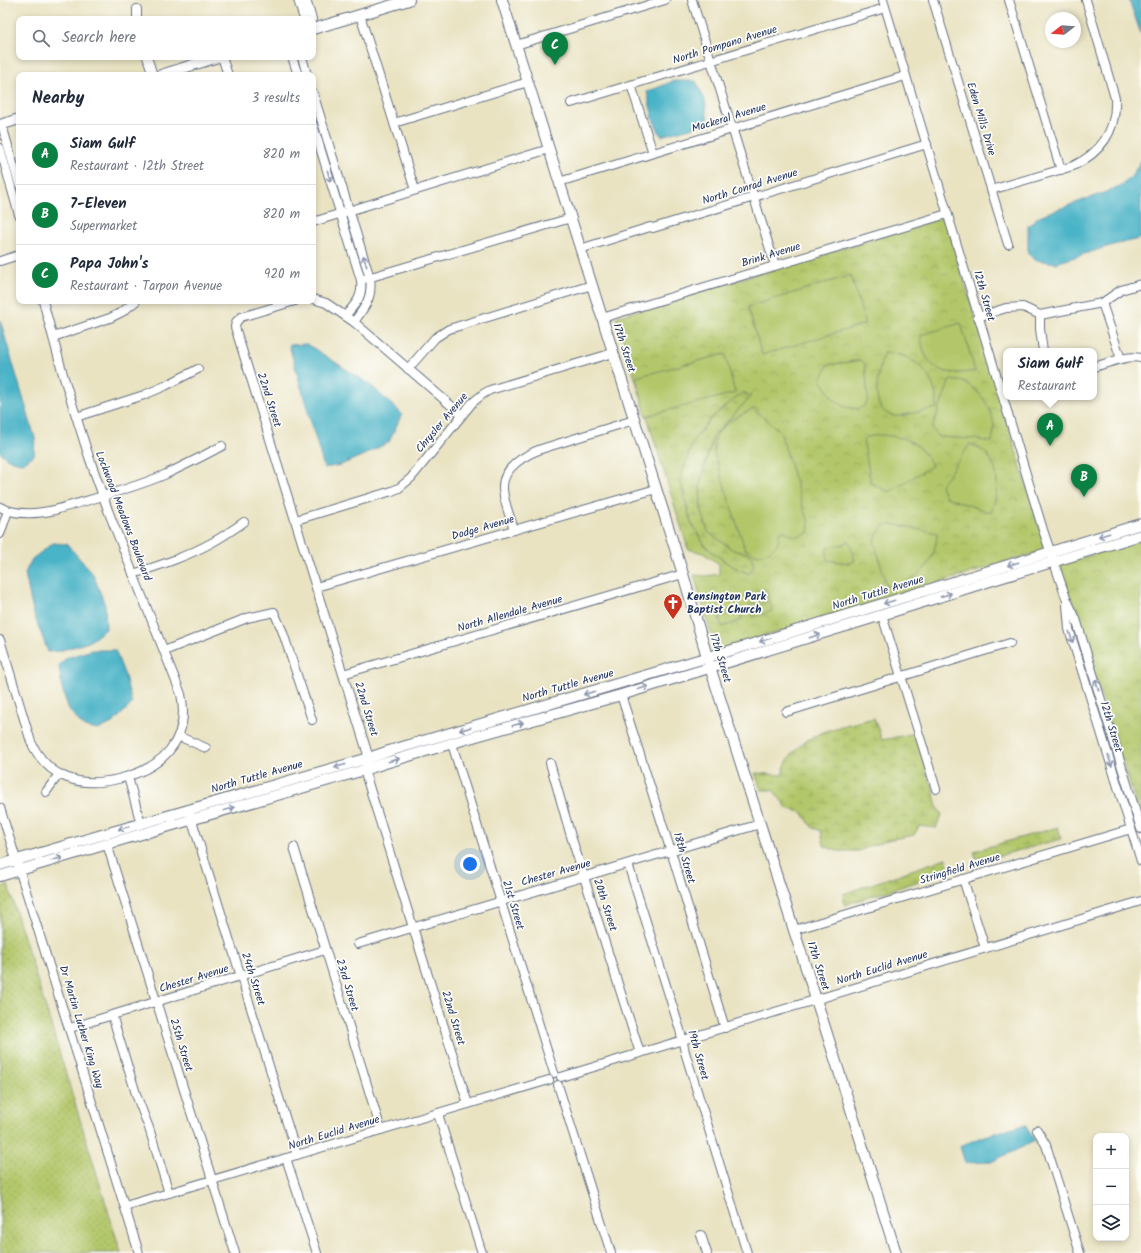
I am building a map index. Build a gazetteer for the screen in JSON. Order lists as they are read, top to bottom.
{
  "streets": {
    "main road": ["17th Street", "North Tuttle Avenue"],
    "street": [
      "North Pompano Avenue",
      "Mackeral Avenue",
      "Eden Mills Drive",
      "North Conrad Avenue",
      "Brink Avenue",
      "12th Street",
      "22nd Street",
      "Chrysler Avenue",
      "Lockwood Meadows Boulevard",
      "Dodge Avenue",
      "North Allendale Avenue",
      "18th Street",
      "Stringfield Avenue",
      "Chester Avenue",
      "21st Street",
      "20th Street",
      "North Euclid Avenue",
      "24th Street",
      "23rd Street",
      "Dr Martin Luther King Way",
      "25th Street",
      "19th Street"
    ]
  },
  "crossings": [
    ["North Pompano Avenue", "12th Street"],
    ["Mackeral Avenue", "12th Street"],
    ["Mackeral Avenue", "17th Street"],
    ["North Conrad Avenue", "12th Street"],
    ["North Conrad Avenue", "17th Street"],
    ["Brink Avenue", "12th Street"],
    ["Brink Avenue", "17th Street"],
    ["12th Street", "North Tuttle Avenue"],
    ["12th Street", "Stringfield Avenue"],
    ["17th Street", "Chrysler Avenue"],
    ["17th Street", "Dodge Avenue"],
    ["17th Street", "North Tuttle Avenue"],
    ["17th Street", "North Allendale Avenue"],
    ["17th Street", "Stringfield Avenue"],
    ["17th Street", "Chester Avenue"],
    ["17th Street", "North Euclid Avenue"],
    ["22nd Street", "Chrysler Avenue"],
    ["22nd Street", "Dodge Avenue"],
    ["22nd Street", "North Tuttle Avenue"],
    ["22nd Street", "North Allendale Avenue"],
    ["22nd Street", "Chester Avenue"],
    ["22nd Street", "North Euclid Avenue"],
    ["North Tuttle Avenue", "18th Street"],
    ["North Tuttle Avenue", "21st Street"],
    ["North Tuttle Avenue", "24th Street"],
    ["North Tuttle Avenue", "Dr Martin Luther King Way"],
    ["North Tuttle Avenue", "25th Street"],
    ["18th Street", "Chester Avenue"],
    ["18th Street", "North Euclid Avenue"],
    ["Chester Avenue", "21st Street"],
    ["Chester Avenue", "20th Street"],
    ["Chester Avenue", "24th Street"],
    ["Chester Avenue", "23rd Street"],
    ["Chester Avenue", "Dr Martin Luther King Way"],
    ["Chester Avenue", "25th Street"],
    ["Chester Avenue", "19th Street"],
    ["21st Street", "North Euclid Avenue"],
    ["20th Street", "North Euclid Avenue"],
    ["North Euclid Avenue", "24th Street"],
    ["North Euclid Avenue", "23rd Street"],
    ["North Euclid Avenue", "Dr Martin Luther King Way"],
    ["North Euclid Avenue", "25th Street"],
    ["North Euclid Avenue", "19th Street"]
  ],
  "places": {
    "church": ["Kensington Park Baptist Church"]
  },
  "north": "left",
  "page": {
    "search": "Search here",
    "pins": ["C", "A", "B"],
    "heading": ["Nearby", "3 results"],
    "list": [
      {
        "mark": "A",
        "name": "Siam Gulf",
        "note": "Restaurant · 12th Street",
        "value": "820 m"
      },
      {
        "mark": "B",
        "name": "7-Eleven",
        "note": "Supermarket",
        "value": "820 m"
      },
      {
        "mark": "C",
        "name": "Papa John's",
        "note": "Restaurant · Tarpon Avenue",
        "value": "920 m"
      }
    ],
    "popup": ["Siam Gulf", "Restaurant"],
    "map_buttons": ["+", "−"]
  }
}
